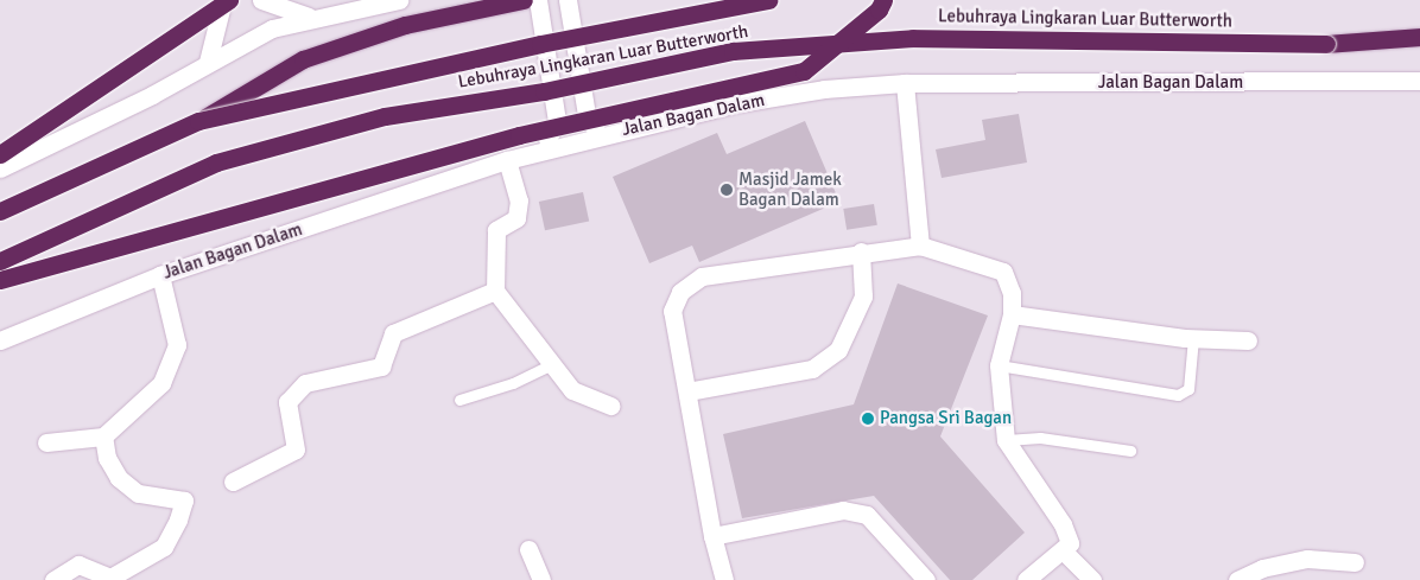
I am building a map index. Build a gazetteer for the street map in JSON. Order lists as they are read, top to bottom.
{
  "streets": {
    "highway": ["Lebuhraya Lingkaran Luar Butterworth"],
    "street": ["Jalan Bagan Dalam"]
  },
  "places": ["Masjid Jamek Bagan Dalam", "Pangsa Sri Bagan"]
}
